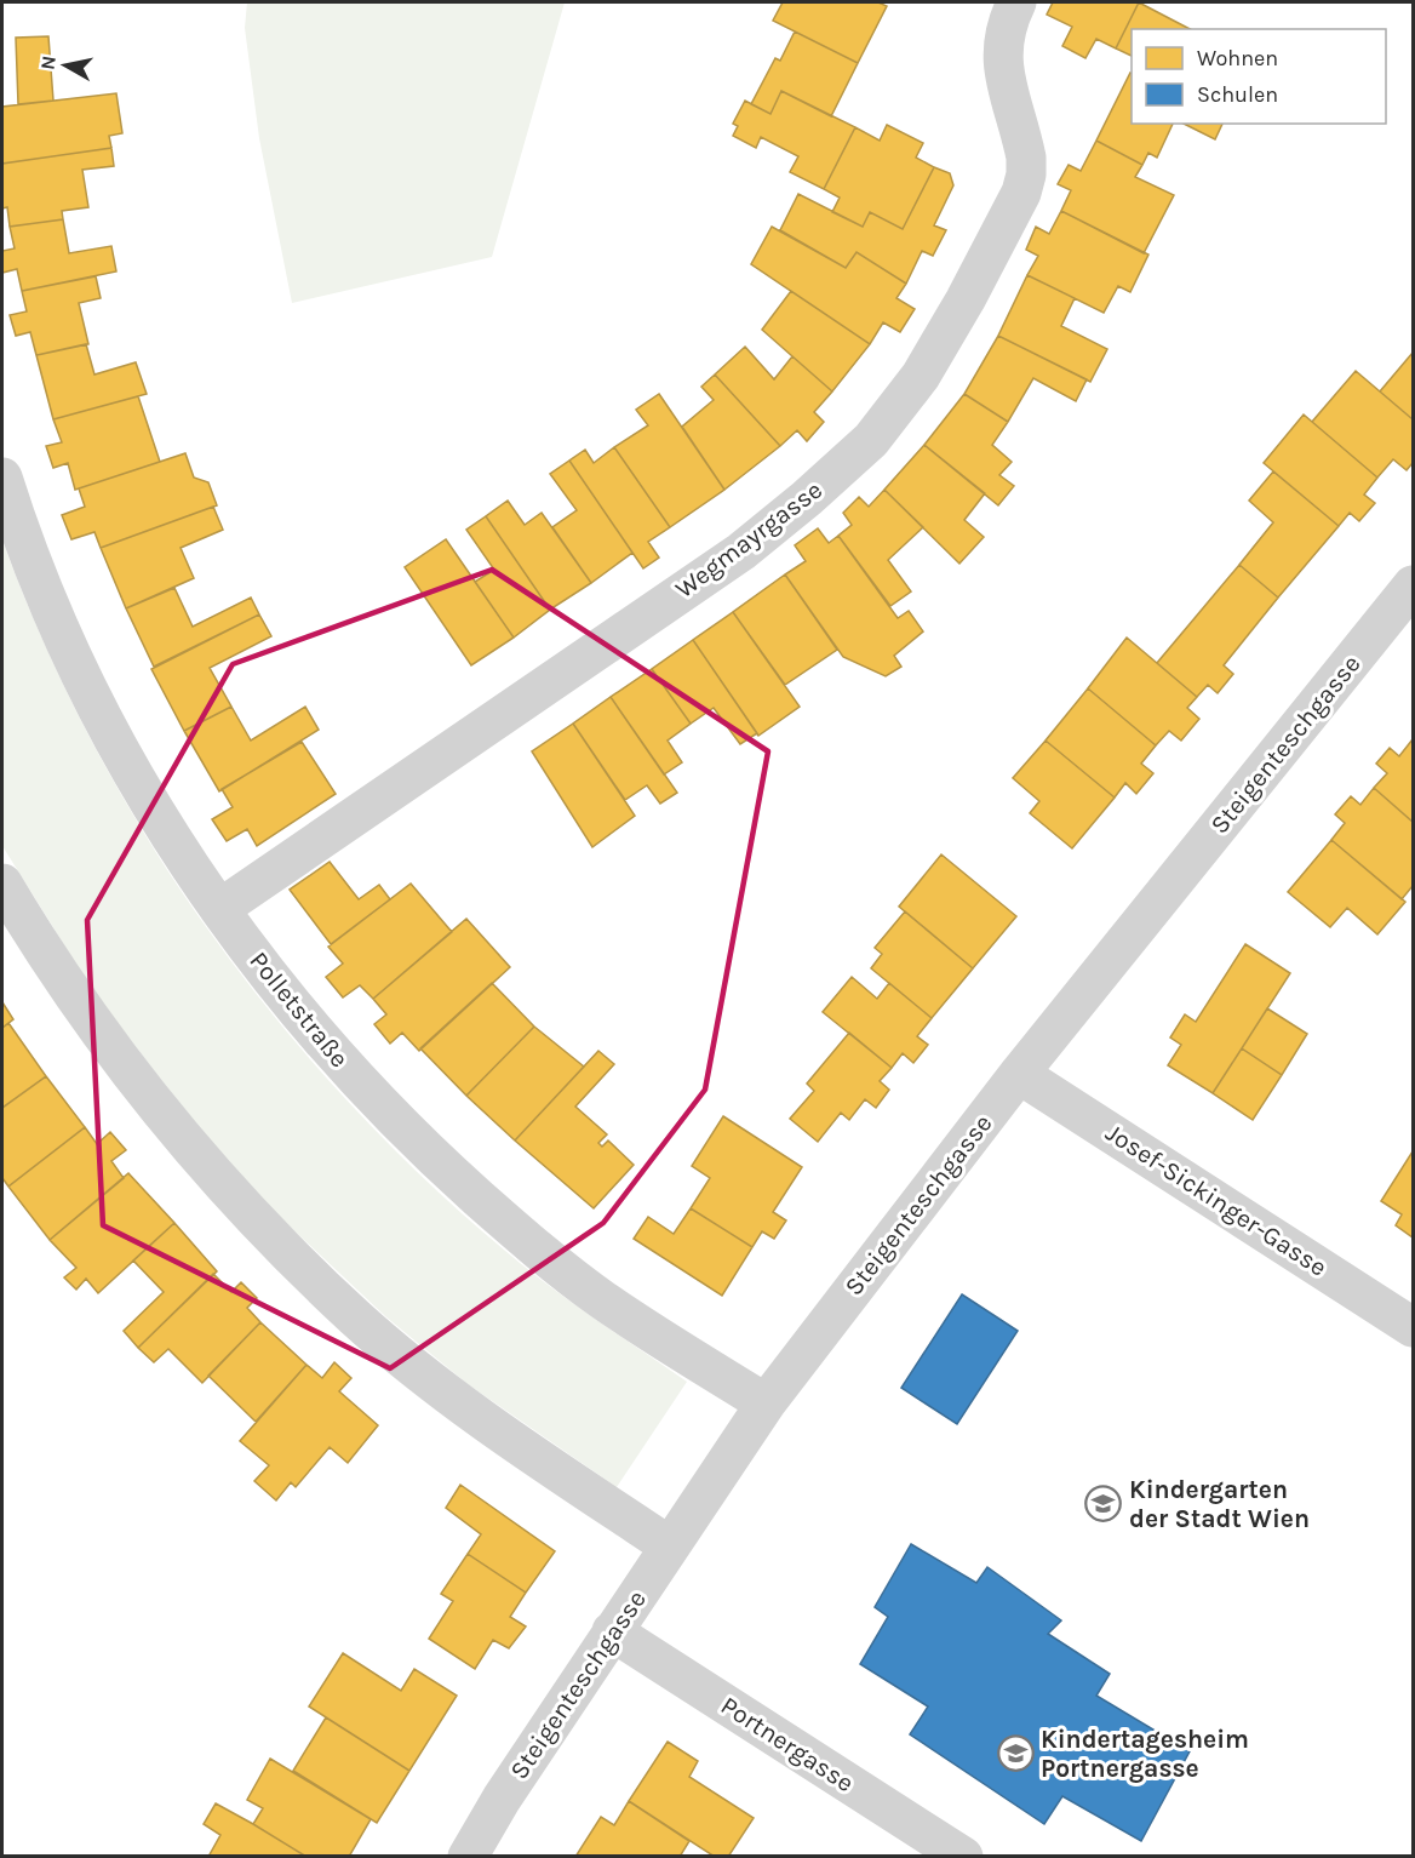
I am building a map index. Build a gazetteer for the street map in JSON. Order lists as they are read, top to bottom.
{
  "streets": {
    "street": [
      "Wegmayrgasse",
      "Steigenteschgasse",
      "Polletstraße",
      "Josef-Sickinger-Gasse",
      "Portnergasse"
    ]
  },
  "crossings": [
    ["Wegmayrgasse", "Polletstraße"],
    ["Steigenteschgasse", "Polletstraße"],
    ["Steigenteschgasse", "Josef-Sickinger-Gasse"],
    ["Steigenteschgasse", "Portnergasse"]
  ],
  "places": {
    "school or university": ["Kindergarten der Stadt Wien", "Kindertagesheim Portnergasse"]
  },
  "legend": ["Wohnen", "Schulen"],
  "north": "left"
}
